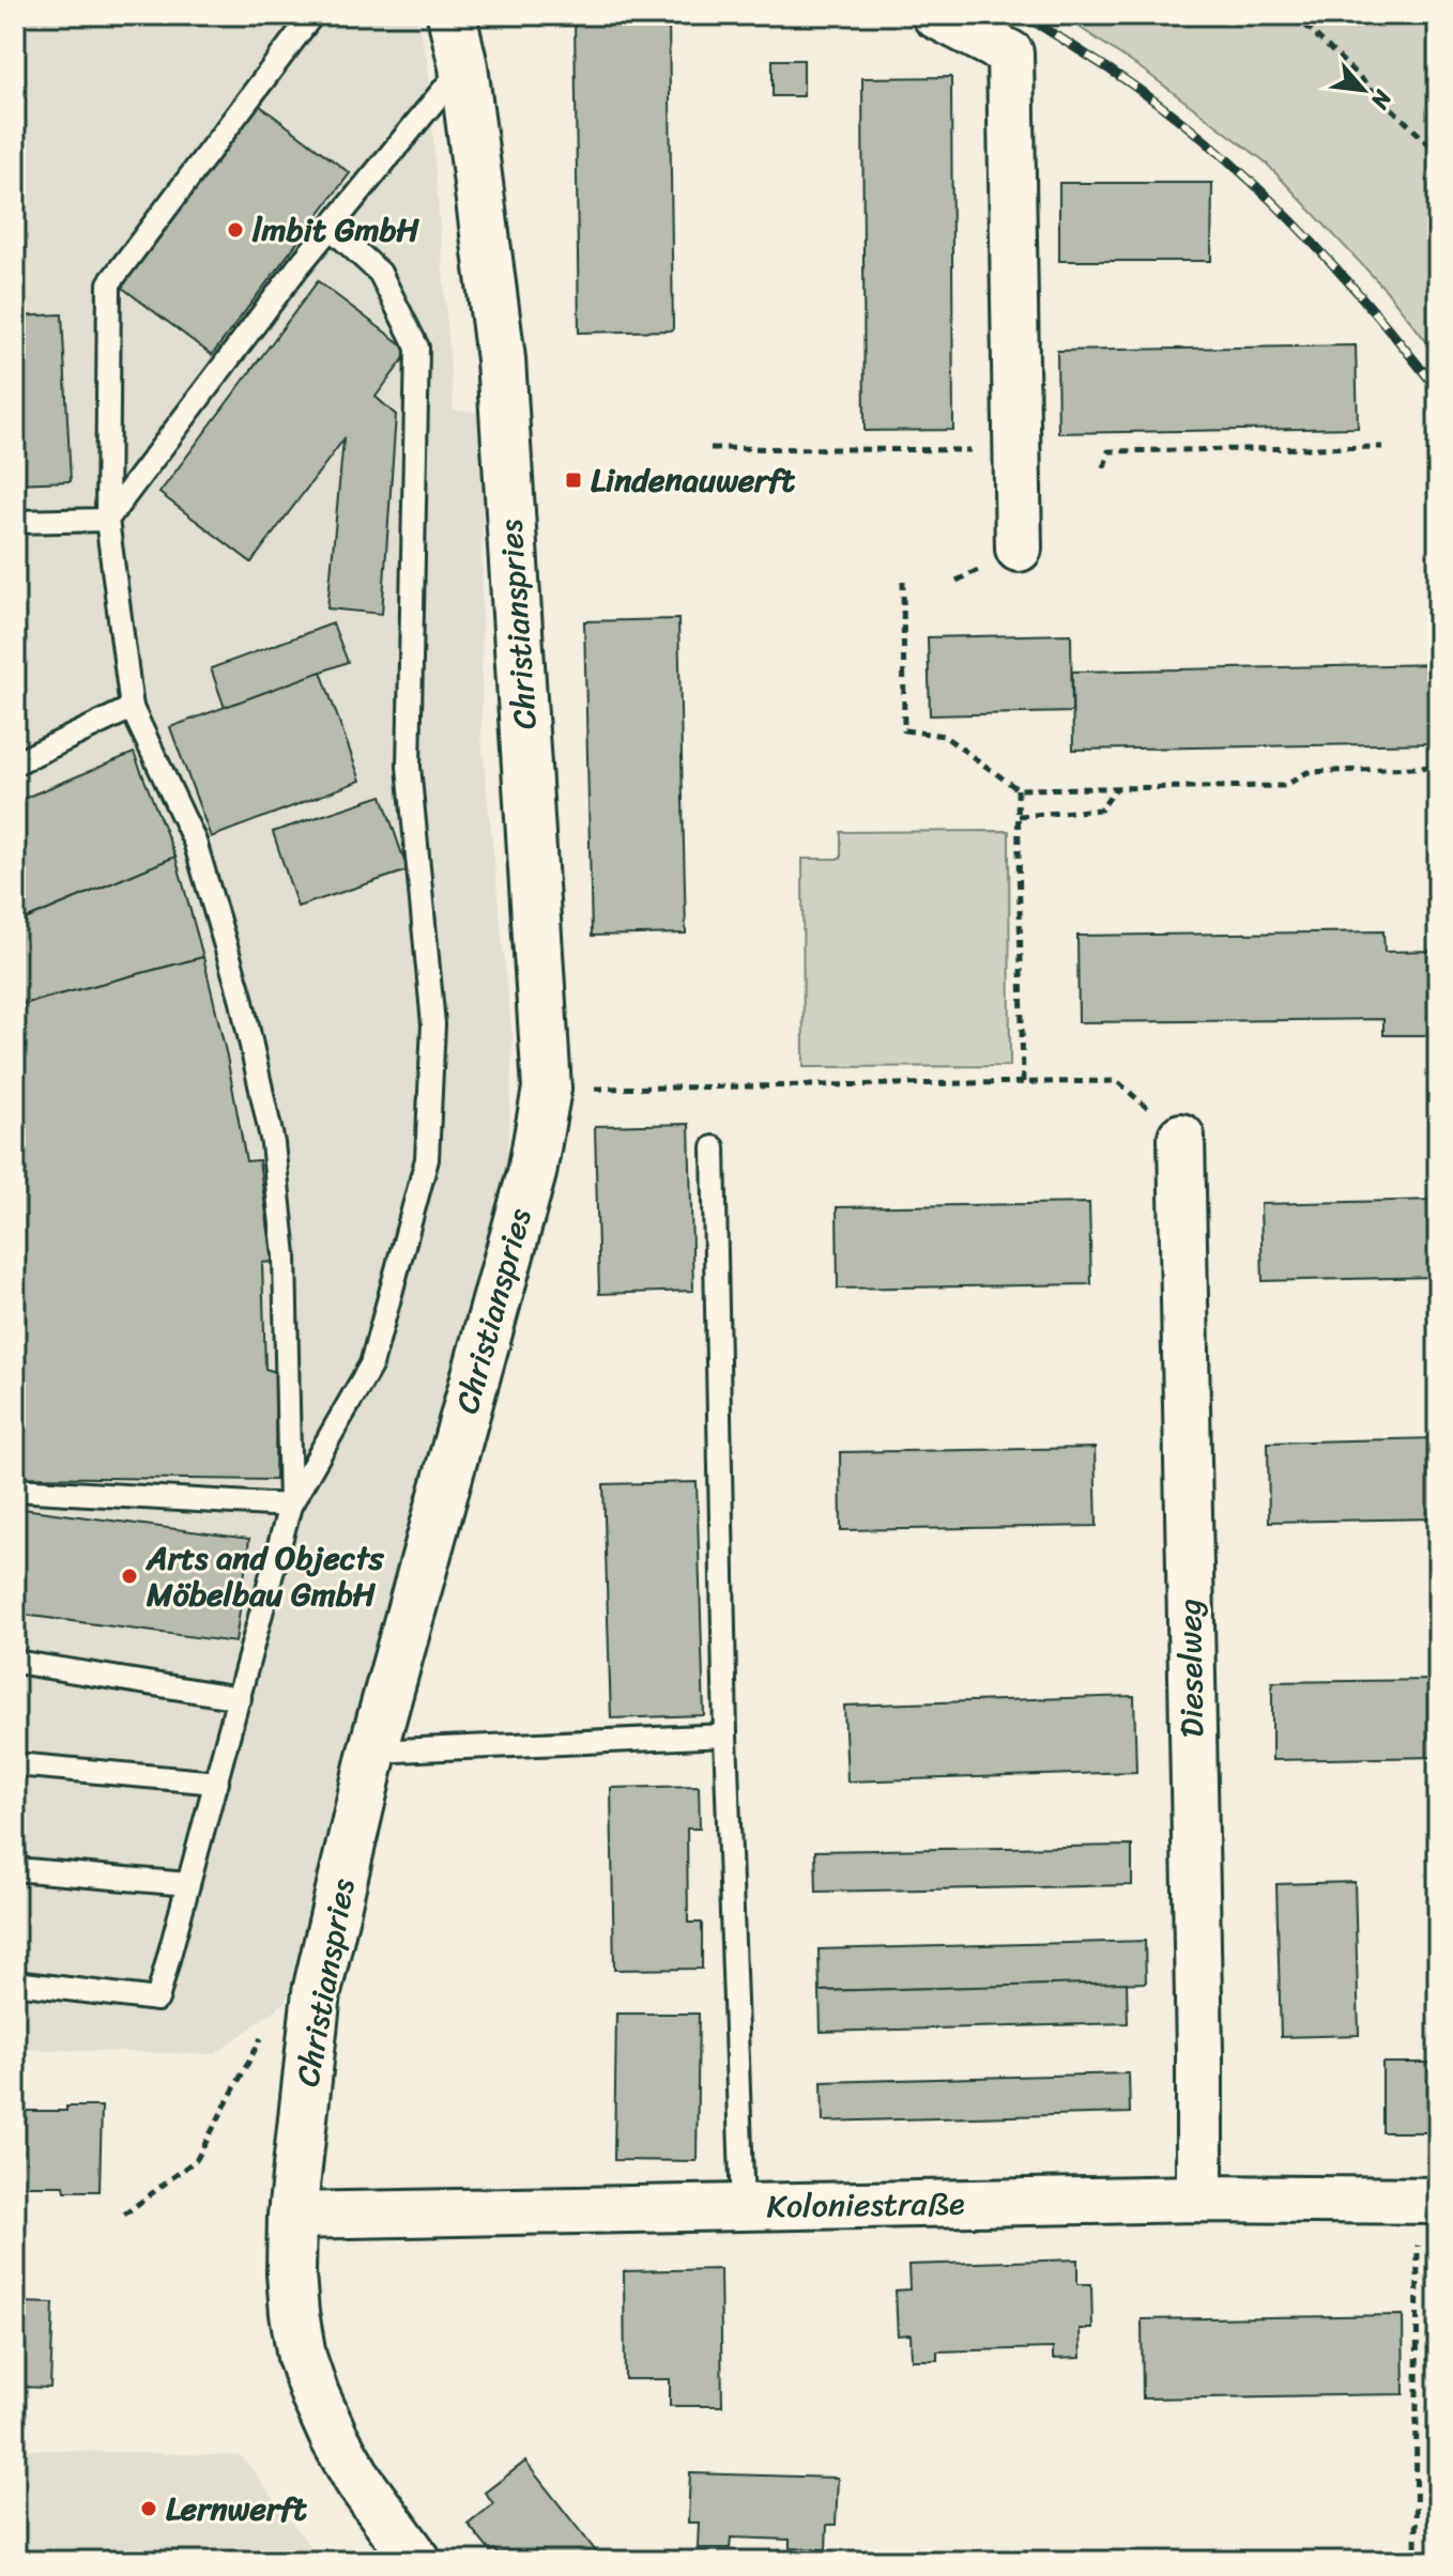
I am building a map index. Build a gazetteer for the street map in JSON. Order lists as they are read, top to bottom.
{
  "streets": {
    "street": ["Christianspries", "Dieselweg", "Koloniestraße"]
  },
  "crossings": [
    ["Christianspries", "Koloniestraße"],
    ["Dieselweg", "Koloniestraße"]
  ],
  "places": {
    "other": ["lmbit GmbH", "Arts and Objects Möbelbau GmbH", "Lernwerft"],
    "transit": ["Lindenauwerft"]
  },
  "north": "bottom right"
}
